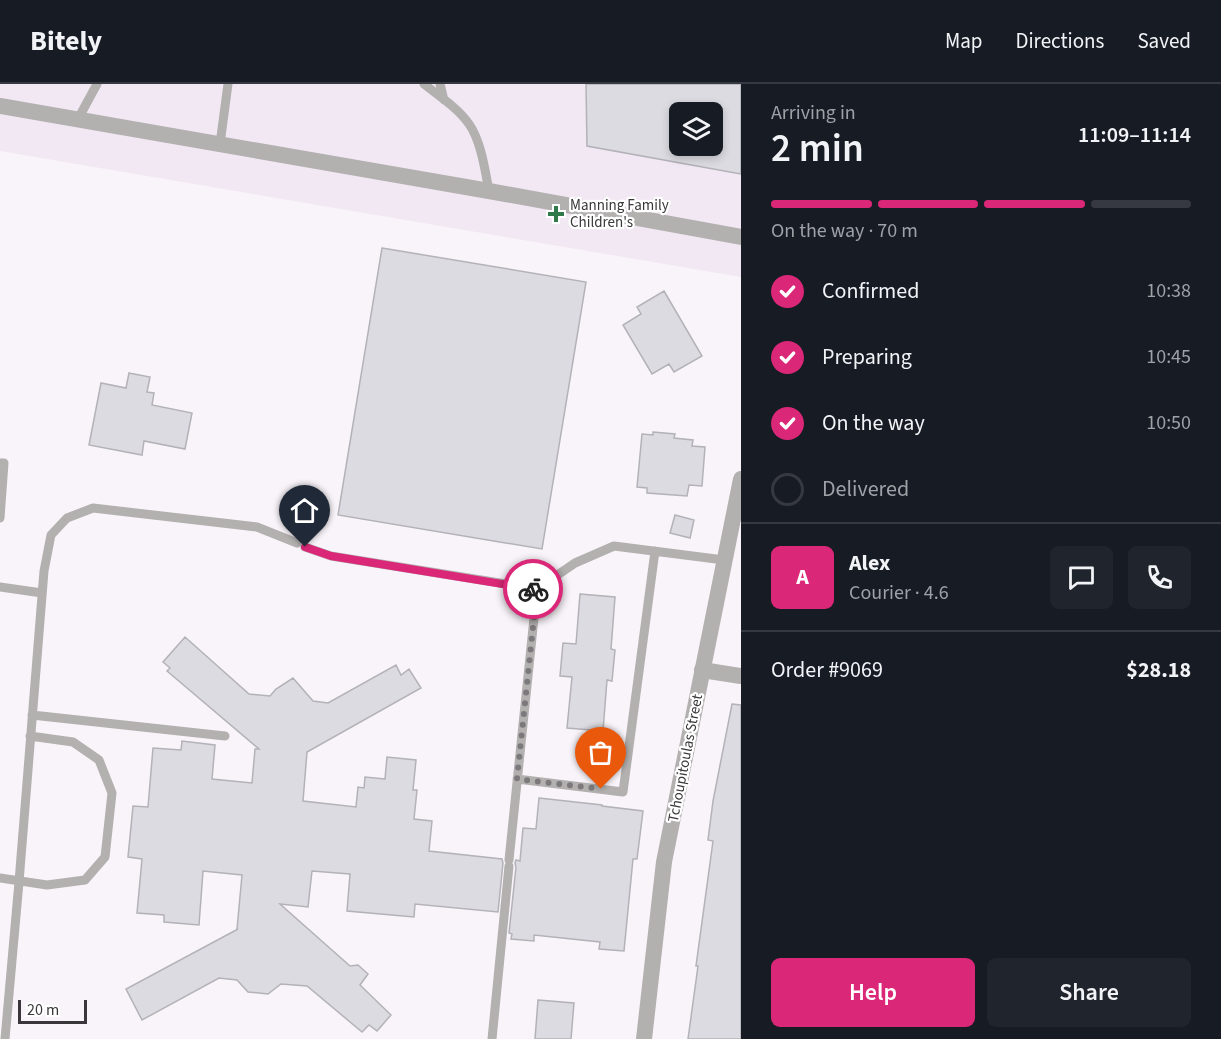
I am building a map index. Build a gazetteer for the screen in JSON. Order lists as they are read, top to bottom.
{
  "streets": {
    "street": ["Tchoupitoulas Street"]
  },
  "places": {
    "health": ["Manning Family Children's"]
  },
  "scale_bar": "20 m",
  "page": {
    "header": "Bitely",
    "nav": ["Map", "Directions", "Saved"],
    "heading": ["2 min", "Arriving in", "11:09–11:14"],
    "panel": [
      "Alex",
      "Courier · 4.6",
      "Order #9069",
      "$28.18"
    ],
    "bar": "On the way · 70 m",
    "list": [
      ["Confirmed", "10:38"],
      ["Preparing", "10:45"],
      ["On the way", "10:50"],
      "Delivered"
    ],
    "round": "A",
    "buttons": ["Help", "Share"],
    "scale": "20 m"
  }
}
